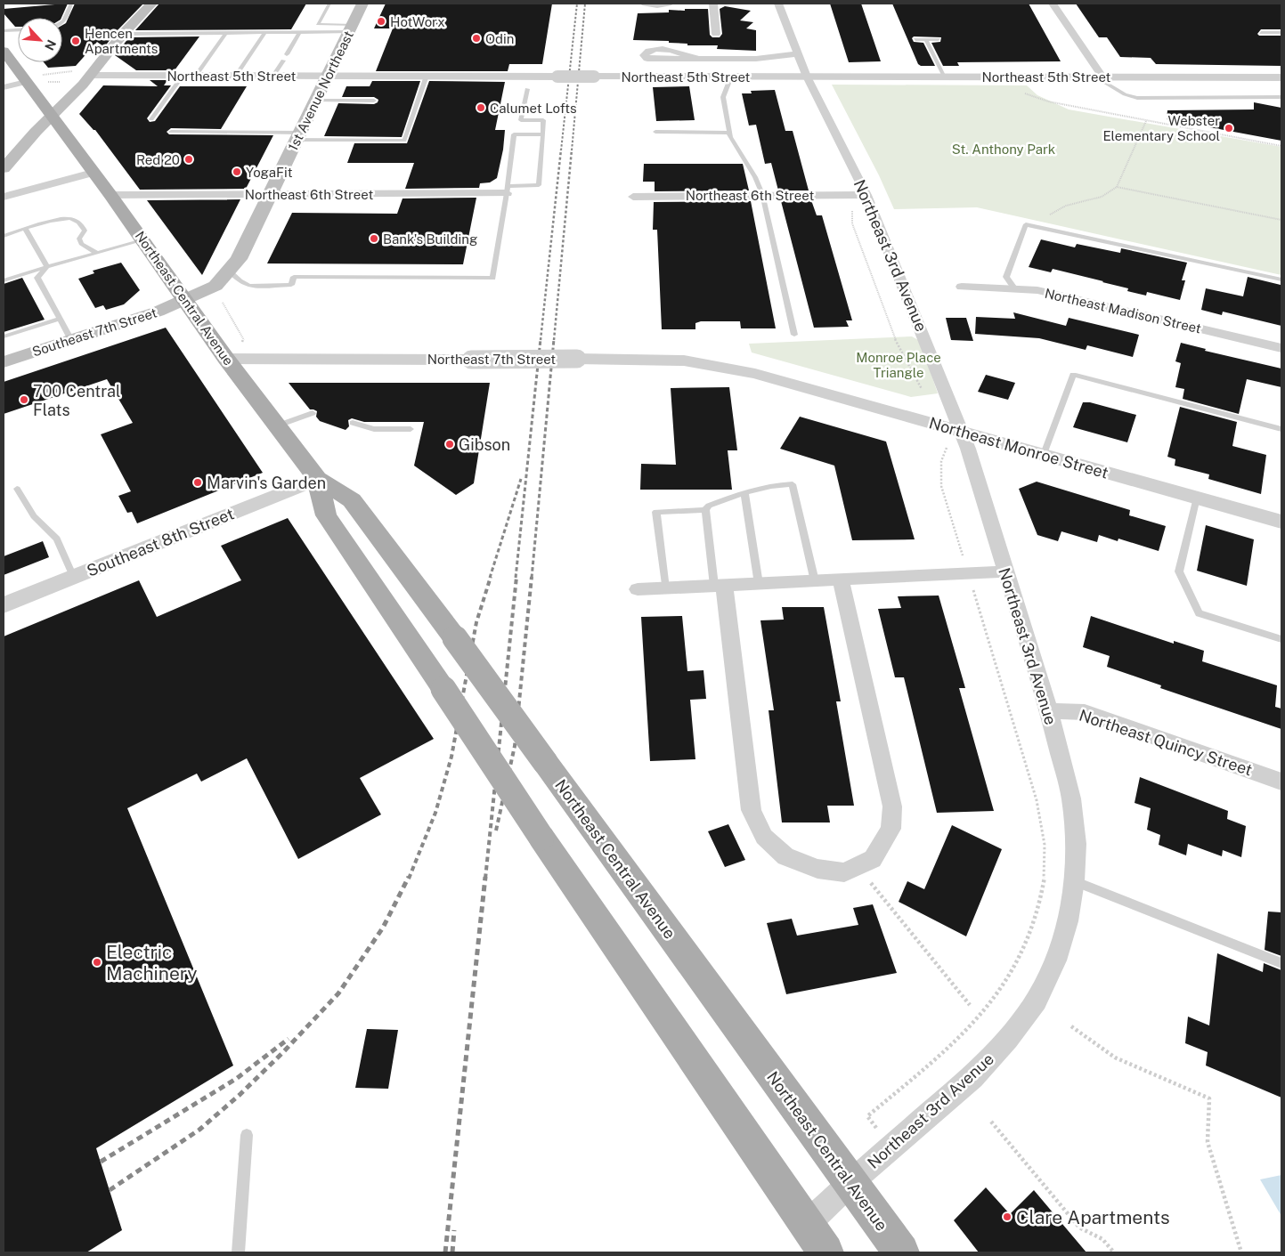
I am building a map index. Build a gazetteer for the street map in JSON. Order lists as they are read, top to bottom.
{
  "streets": {
    "main road": ["1st Avenue Northeast", "Northeast Central Avenue", "Southeast 7th Street"],
    "street": [
      "Northeast 5th Street",
      "Northeast 6th Street",
      "Northeast 3rd Avenue",
      "Northeast Madison Street",
      "Northeast 7th Street",
      "Northeast Monroe Street",
      "Southeast 8th Street",
      "Northeast Quincy Street"
    ]
  },
  "crossings": [
    ["Northeast 5th Street", "1st Avenue Northeast"],
    ["Northeast 5th Street", "Northeast 3rd Avenue"],
    ["1st Avenue Northeast", "Northeast 6th Street"],
    ["1st Avenue Northeast", "Northeast Central Avenue"],
    ["1st Avenue Northeast", "Southeast 7th Street"],
    ["Northeast 6th Street", "Northeast 3rd Avenue"],
    ["Northeast 6th Street", "Northeast Central Avenue"],
    ["Northeast 3rd Avenue", "Northeast Central Avenue"],
    ["Northeast 3rd Avenue", "Northeast Monroe Street"],
    ["Northeast 3rd Avenue", "Northeast Quincy Street"],
    ["Northeast Central Avenue", "Southeast 7th Street"],
    ["Northeast Central Avenue", "Northeast 7th Street"],
    ["Northeast Central Avenue", "Southeast 8th Street"],
    ["Northeast 7th Street", "Northeast Monroe Street"]
  ],
  "parks": ["St. Anthony Park", "Monroe Place Triangle"],
  "places": [
    "HotWorx",
    "Odin",
    "Hencen Apartments",
    "Calumet Lofts",
    "Webster Elementary School",
    "Red 20",
    "YogaFit",
    "Bank's Building",
    "700 Central Flats",
    "Gibson",
    "Marvin's Garden",
    "Electric Machinery",
    "Clare Apartments"
  ],
  "north": "bottom right"
}
